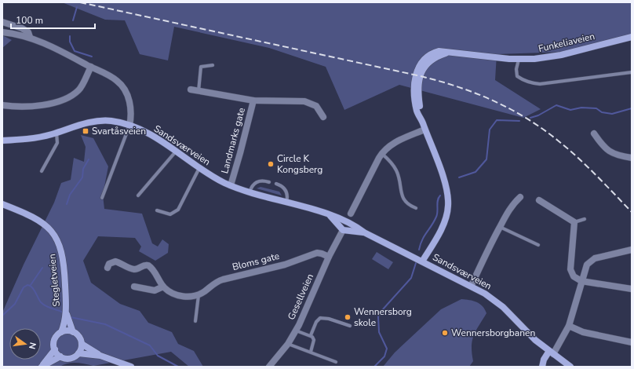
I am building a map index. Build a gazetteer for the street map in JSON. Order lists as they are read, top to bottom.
{
  "streets": {
    "street": [
      "Funkeliaveien",
      "Landmarks gate",
      "Sandsværveien",
      "Bloms gate",
      "Stegletveien",
      "Gesellveien"
    ]
  },
  "crossings": [
    ["Funkeliaveien", "Sandsværveien"],
    ["Landmarks gate", "Sandsværveien"],
    ["Sandsværveien", "Gesellveien"],
    ["Bloms gate", "Gesellveien"]
  ],
  "places": {
    "transit": ["Svartåsveien"],
    "other": ["Circle K Kongsberg", "Wennersborg skole", "Wennersborgbanen"]
  },
  "scale_bar": "100 m",
  "north": "right"
}
